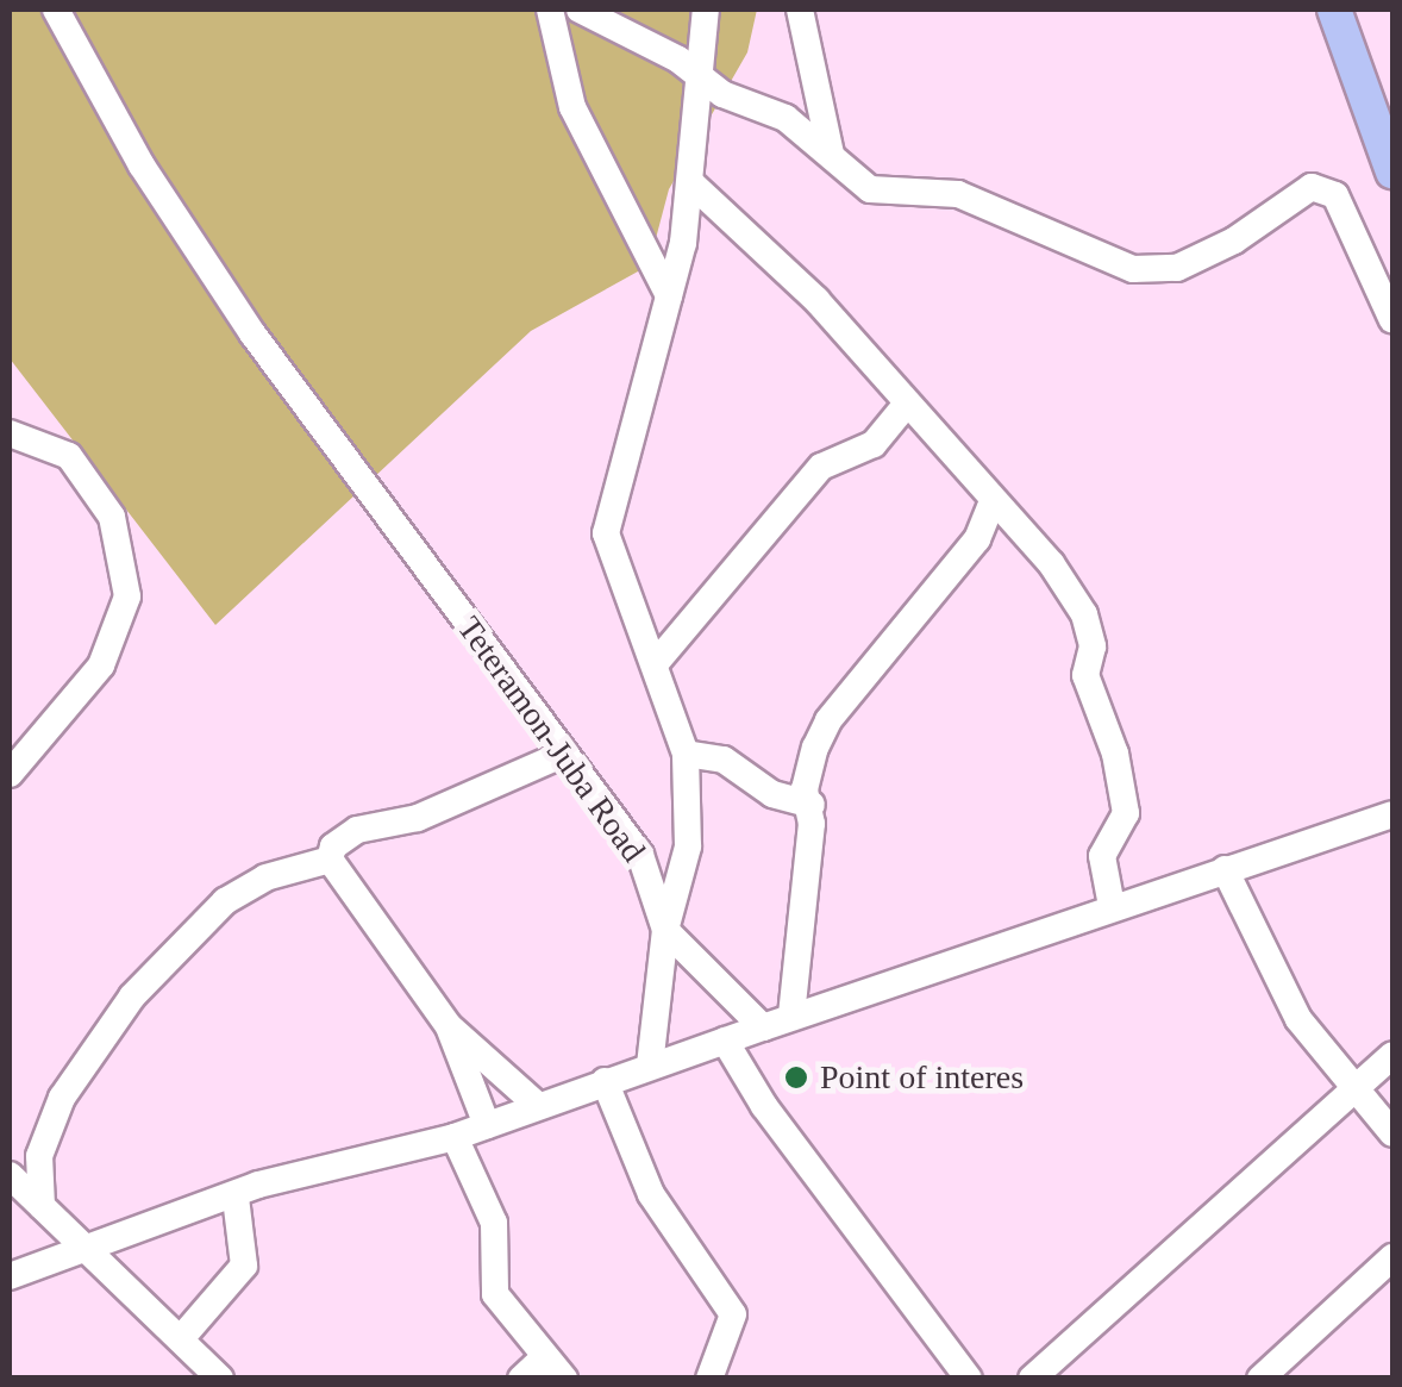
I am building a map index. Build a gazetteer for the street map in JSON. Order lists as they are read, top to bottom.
{
  "streets": {
    "street": ["Teteramon-Juba Road"]
  },
  "places": ["Point of interes"]
}
